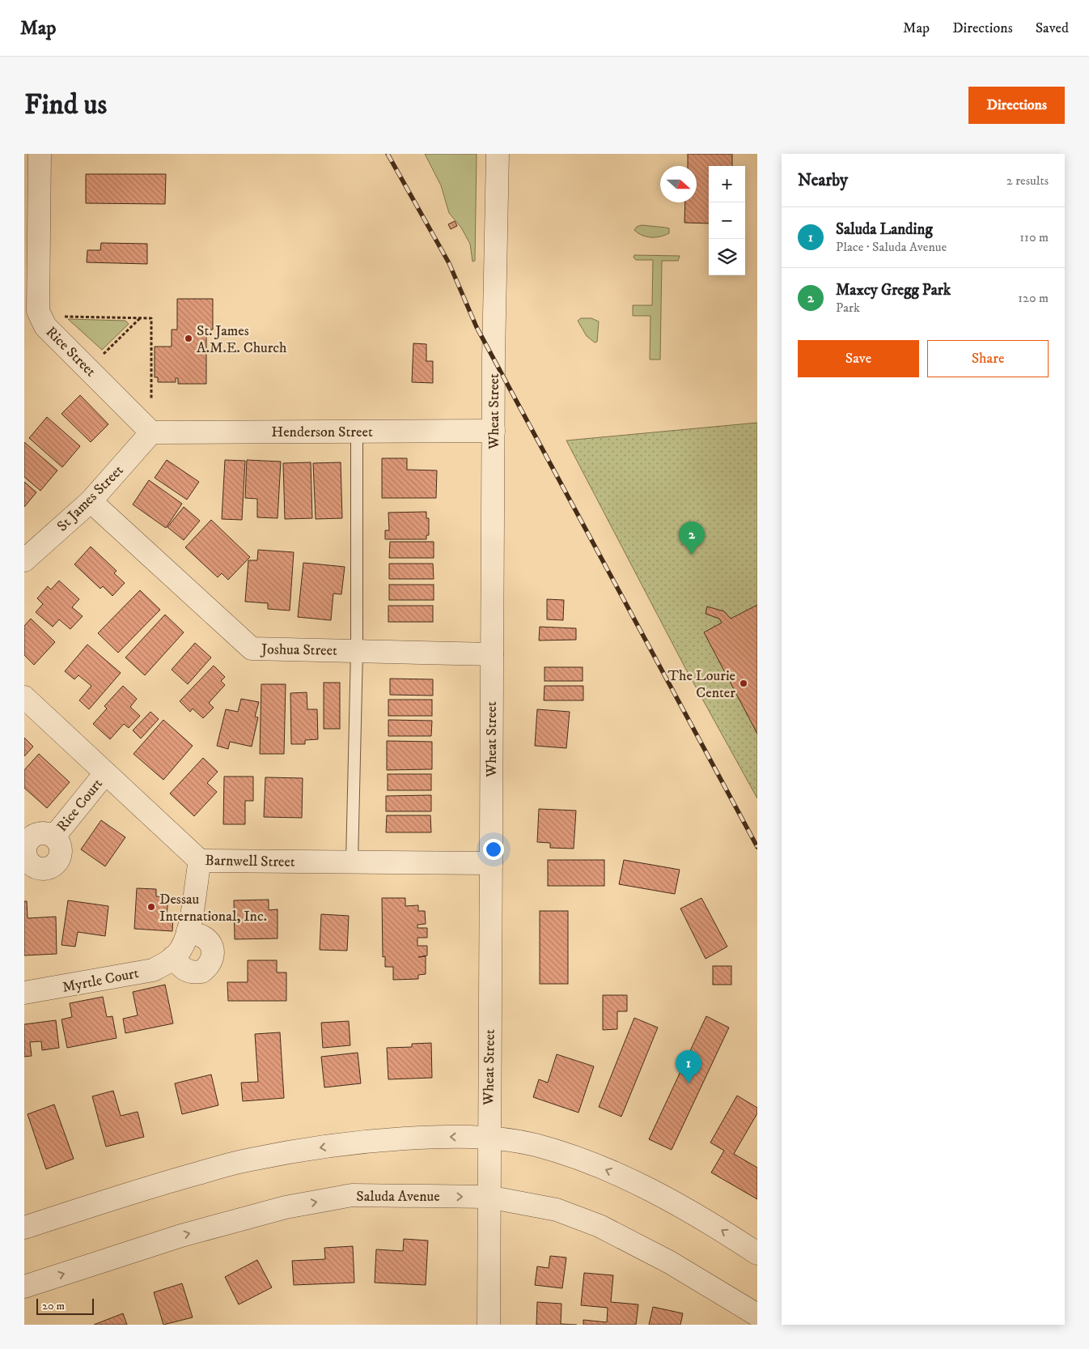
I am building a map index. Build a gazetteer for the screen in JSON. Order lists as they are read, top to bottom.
{
  "streets": {
    "street": [
      "Rice Street",
      "Wheat Street",
      "Henderson Street",
      "St James Street",
      "Joshua Street",
      "Rice Court",
      "Barnwell Street",
      "Myrtle Court",
      "Saluda Avenue"
    ]
  },
  "crossings": [
    ["Rice Street", "Henderson Street"],
    ["Rice Street", "St James Street"],
    ["Wheat Street", "Henderson Street"],
    ["Wheat Street", "Joshua Street"],
    ["Wheat Street", "Barnwell Street"],
    ["Wheat Street", "Saluda Avenue"],
    ["Henderson Street", "St James Street"],
    ["St James Street", "Joshua Street"],
    ["Rice Court", "Barnwell Street"],
    ["Barnwell Street", "Myrtle Court"]
  ],
  "places": ["St. James A.M.E. Church", "The Lourie Center", "Dessau International, Inc."],
  "scale_bar": "20 m",
  "north": "right",
  "page": {
    "header": "Map",
    "nav": ["Map", "Directions", "Saved"],
    "buttons": [
      "Directions",
      ["Save", "Share"]
    ],
    "title": "Find us",
    "heading": ["Nearby", "2 results"],
    "map_buttons": ["+", "−"],
    "list": [
      {
        "mark": "1",
        "name": "Saluda Landing",
        "note": "Place · Saluda Avenue",
        "value": "110 m"
      },
      {
        "mark": "2",
        "name": "Maxcy Gregg Park",
        "note": "Park",
        "value": "120 m"
      }
    ],
    "pins": ["2", "1"],
    "scale": "20 m"
  }
}
